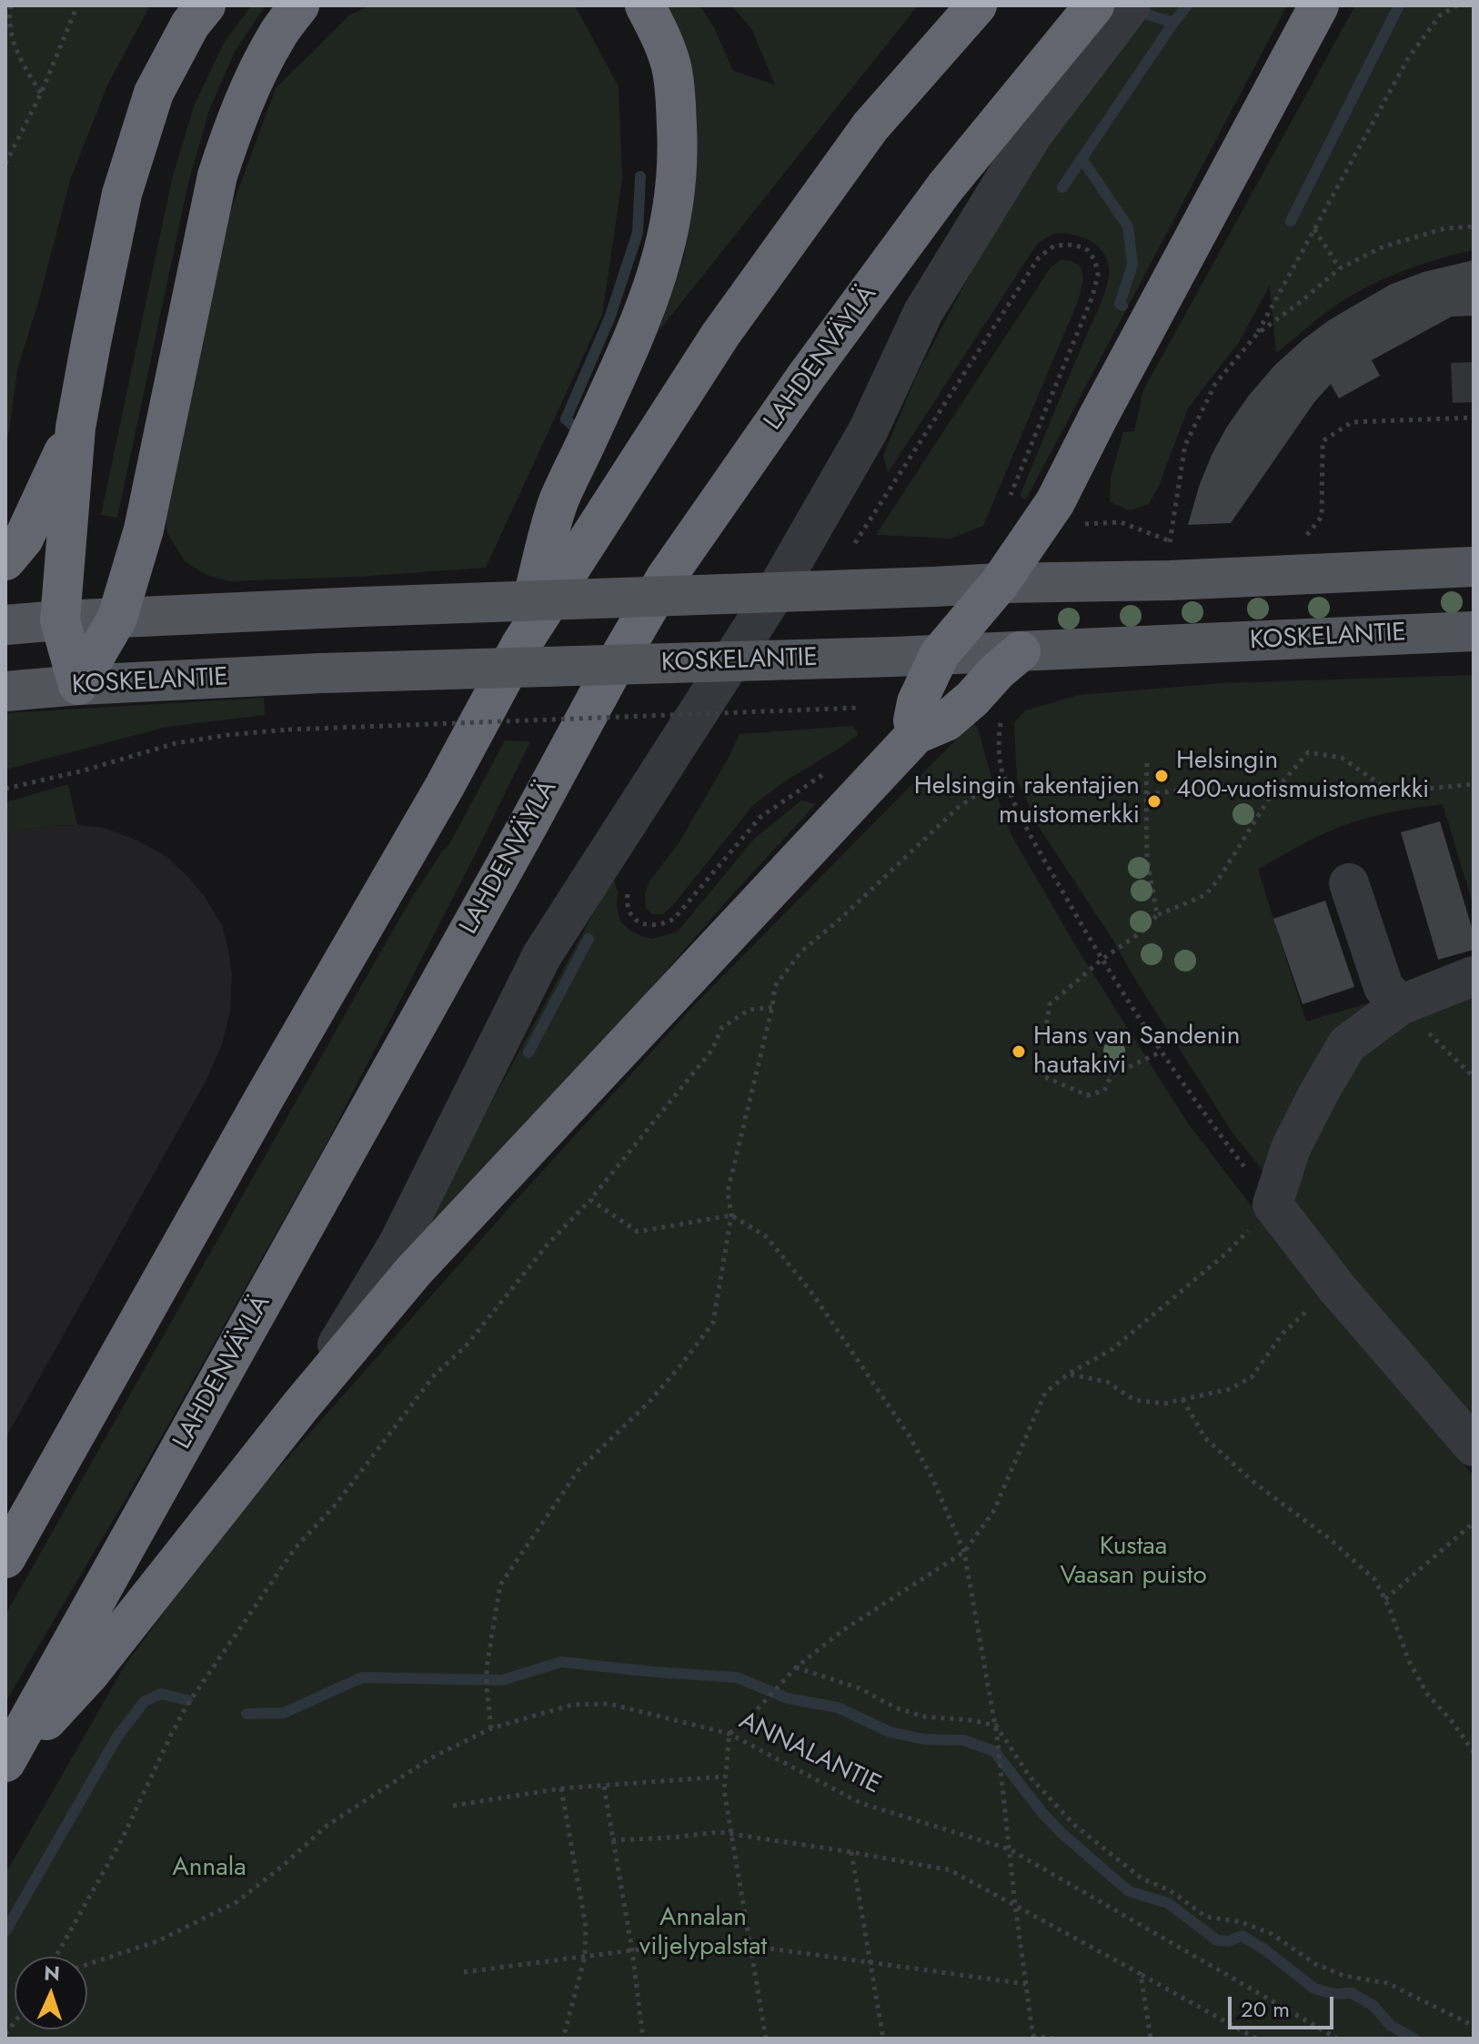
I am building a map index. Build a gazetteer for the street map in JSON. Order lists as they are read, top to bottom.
{
  "streets": {
    "highway": ["LAHDENVÄYLÄ"],
    "main road": ["KOSKELANTIE"],
    "path": ["ANNALANTIE"]
  },
  "parks": ["Kustaa Vaasan puisto", "Annala", "Annalan viljelypalstat"],
  "places": ["Helsingin 400-vuotismuistomerkki", "Helsingin rakentajien muistomerkki", "Hans van Sandenin hautakivi"],
  "scale_bar": "20 m",
  "north": "top"
}
